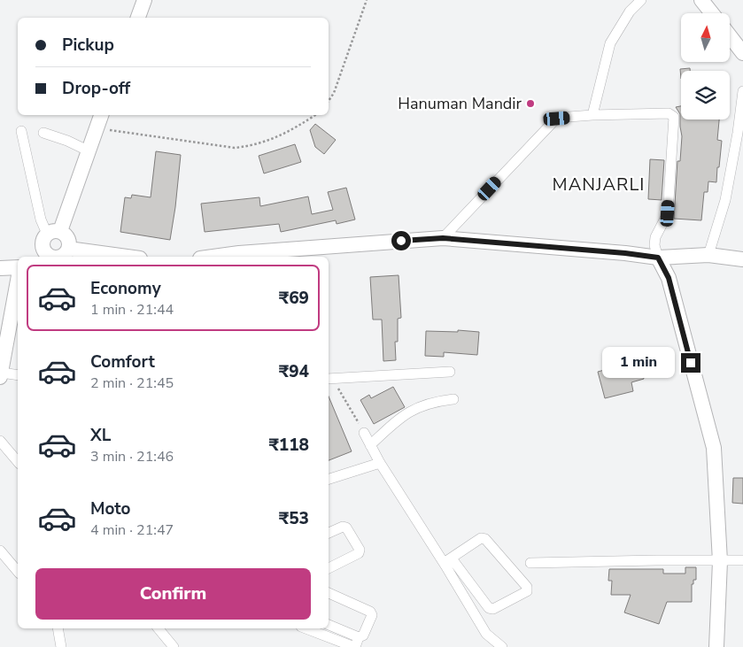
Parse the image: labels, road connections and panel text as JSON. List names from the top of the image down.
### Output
{
  "districts": ["MANJARLI"],
  "places": ["Hanuman Mandir"],
  "north": "top",
  "page": {
    "banner": ["Pickup", "Drop-off"],
    "list": [
      {
        "name": "Economy",
        "note": "1 min · 21:44",
        "value": "₹69"
      },
      {
        "name": "Comfort",
        "note": "2 min · 21:45",
        "value": "₹94"
      },
      {
        "name": "XL",
        "note": "3 min · 21:46",
        "value": "₹118"
      },
      {
        "name": "Moto",
        "note": "4 min · 21:47",
        "value": "₹53"
      }
    ],
    "bubble": "1 min",
    "buttons": "Confirm"
  }
}
